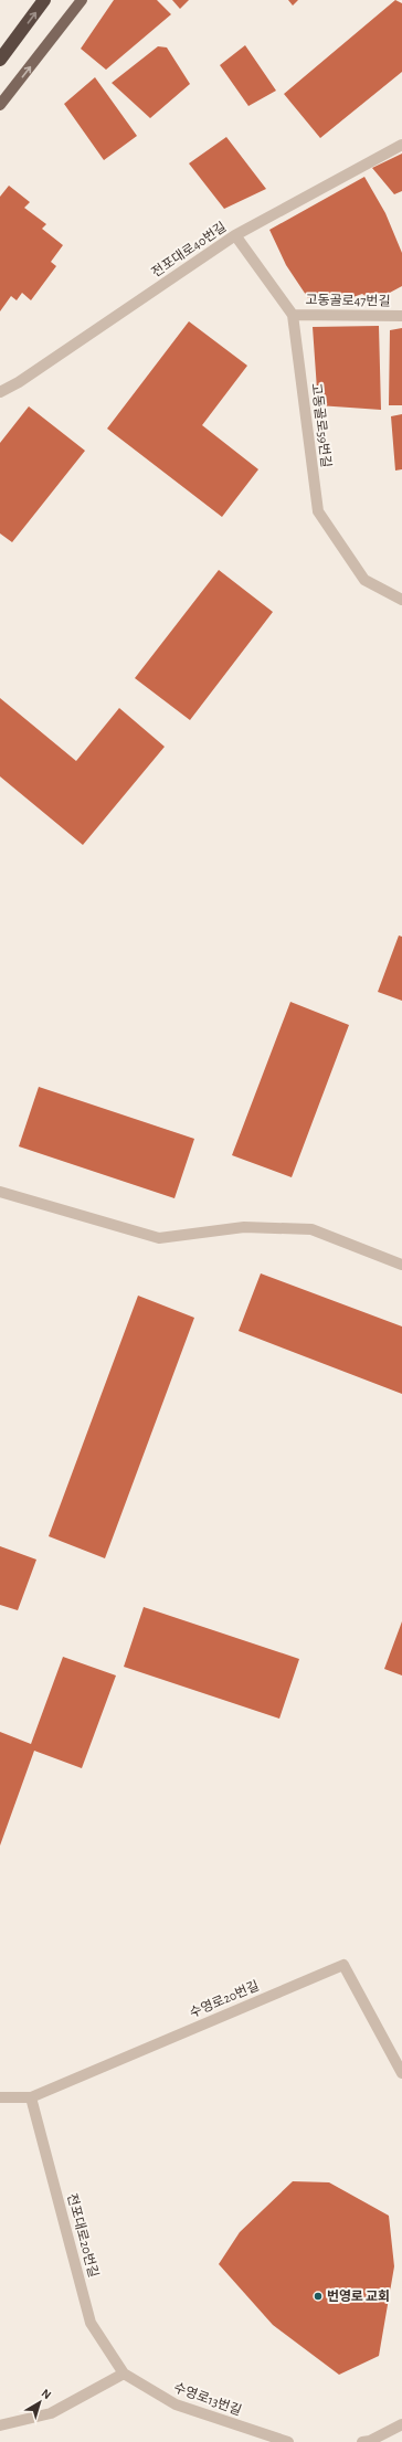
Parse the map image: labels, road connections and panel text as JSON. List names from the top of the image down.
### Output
{
  "streets": {
    "street": [
      "전포대로40번길",
      "고동골로47번길",
      "고동골로59번길",
      "수영로20번길",
      "전포대로20번길",
      "수영로13번길"
    ]
  },
  "crossings": [
    ["전포대로40번길", "고동골로59번길"],
    ["고동골로47번길", "고동골로59번길"],
    ["수영로20번길", "전포대로20번길"],
    ["전포대로20번길", "수영로13번길"]
  ],
  "places": ["번영로 교회"],
  "north": "top right"
}
